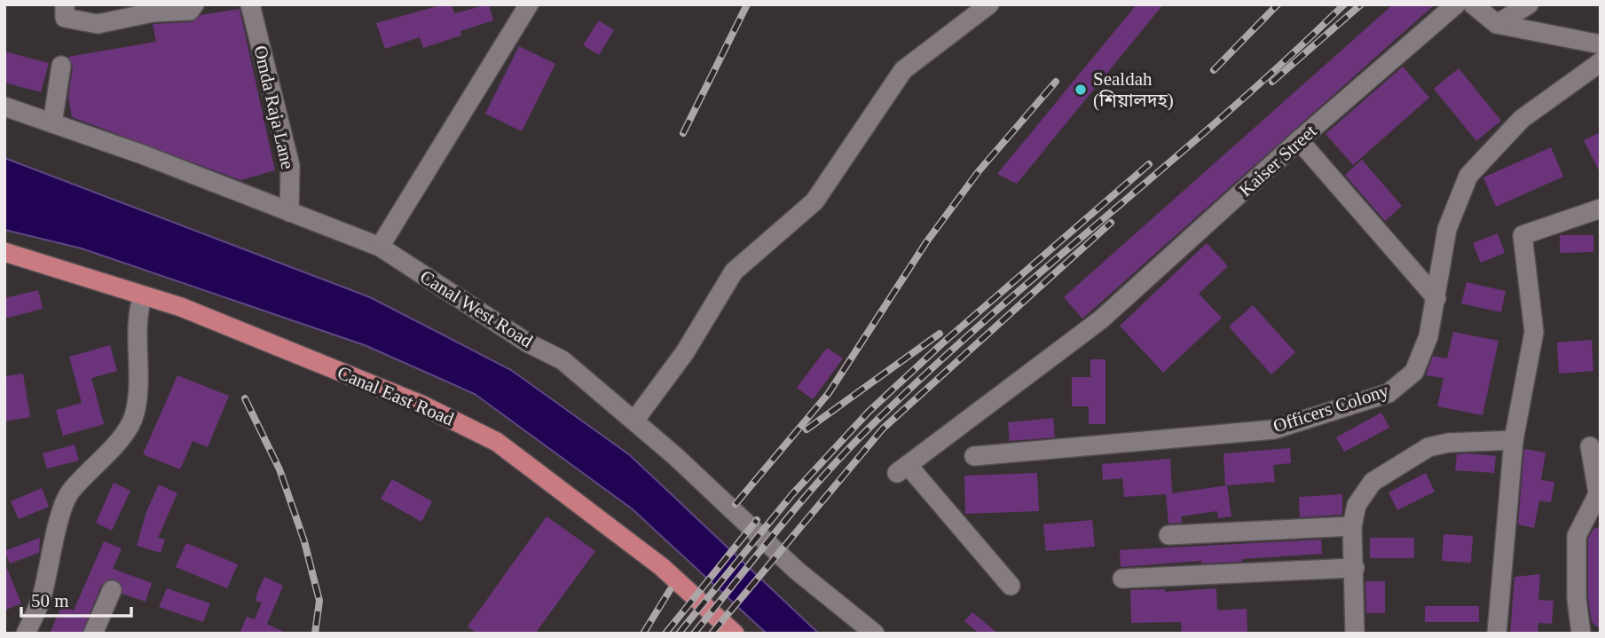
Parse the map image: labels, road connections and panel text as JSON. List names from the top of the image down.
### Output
{
  "streets": {
    "main road": ["Canal East Road"],
    "street": [
      "Omda Raja Lane",
      "Kaiser Street",
      "Canal West Road",
      "Officers Colony"
    ]
  },
  "crossings": [
    ["Omda Raja Lane", "Canal West Road"]
  ],
  "places": ["Sealdah (শিয়ালদহ)"],
  "scale_bar": "50 m"
}
